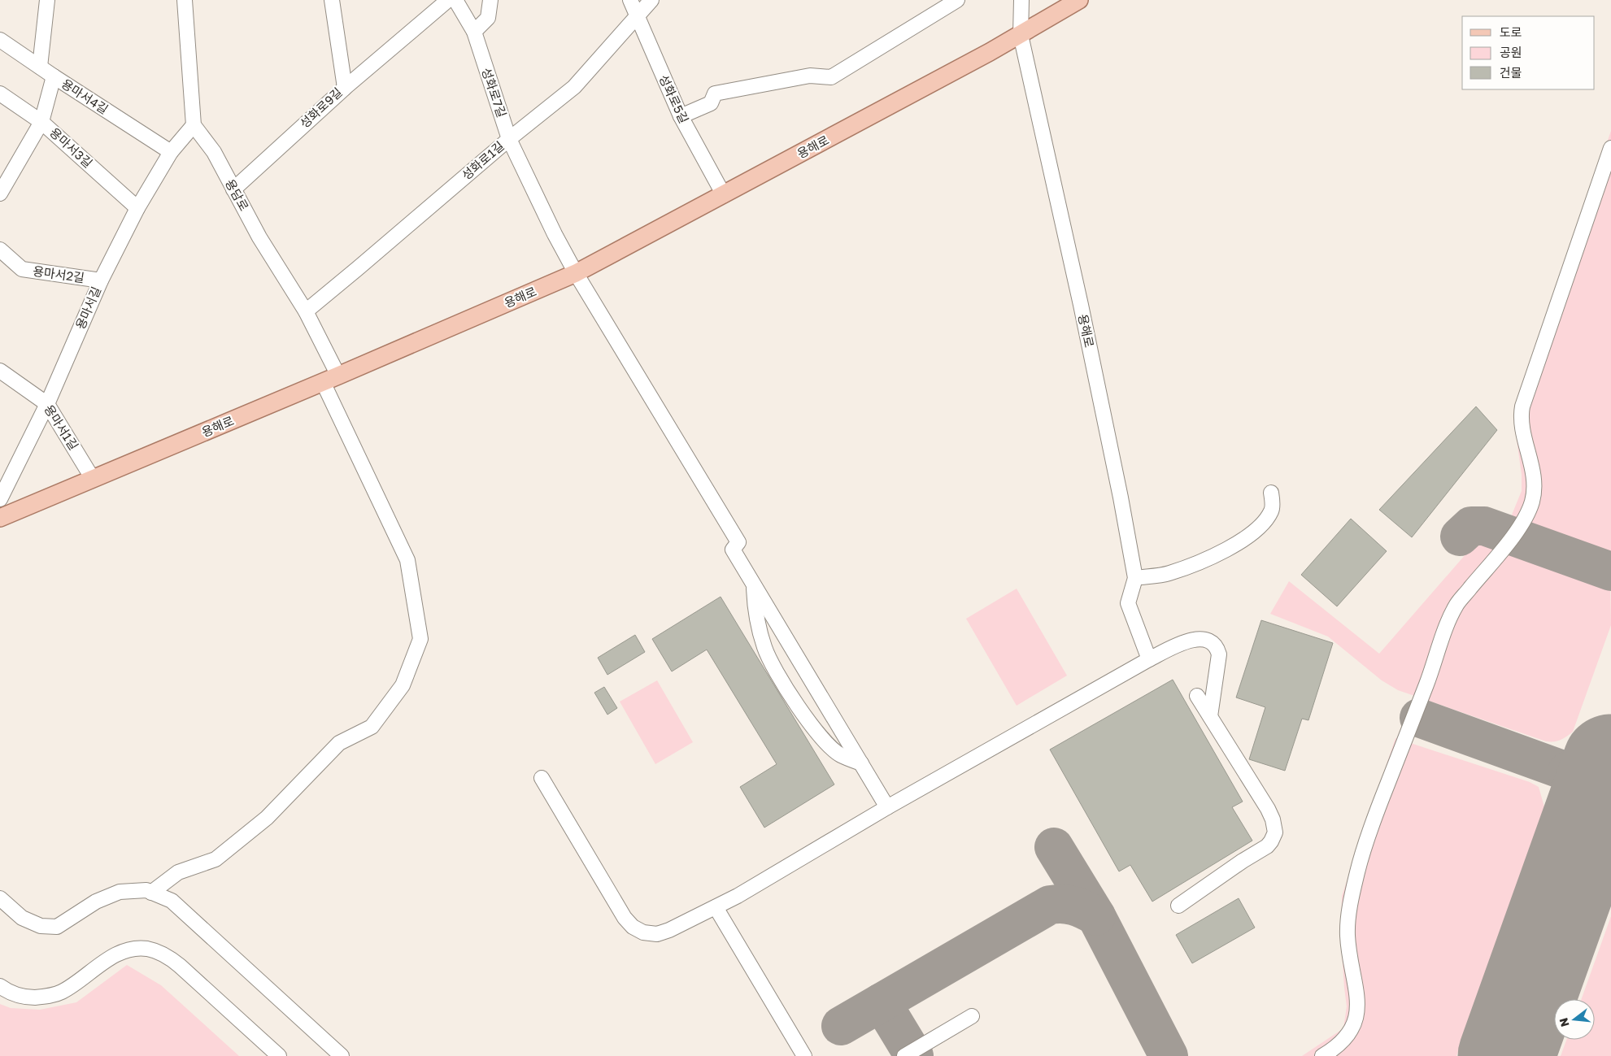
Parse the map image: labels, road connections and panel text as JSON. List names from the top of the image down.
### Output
{
  "streets": {
    "main road": ["용해로"],
    "street": [
      "성화로7길",
      "용마서4길",
      "성화로5길",
      "성화로9길",
      "용마서3길",
      "성화로1길",
      "용담로",
      "용마서2길",
      "용마서길",
      "용마서1길"
    ]
  },
  "crossings": [
    ["성화로7길", "용해로"],
    ["성화로7길", "성화로1길"],
    ["용마서4길", "용마서길"],
    ["성화로5길", "용해로"],
    ["성화로5길", "성화로1길"],
    ["성화로9길", "용담로"],
    ["용해로", "용담로"],
    ["용해로", "용마서1길"],
    ["용마서3길", "용마서길"],
    ["성화로1길", "용담로"],
    ["용담로", "용마서길"],
    ["용마서2길", "용마서길"],
    ["용마서길", "용마서1길"]
  ],
  "legend": ["도로", "공원", "건물"],
  "north": "left"
}
